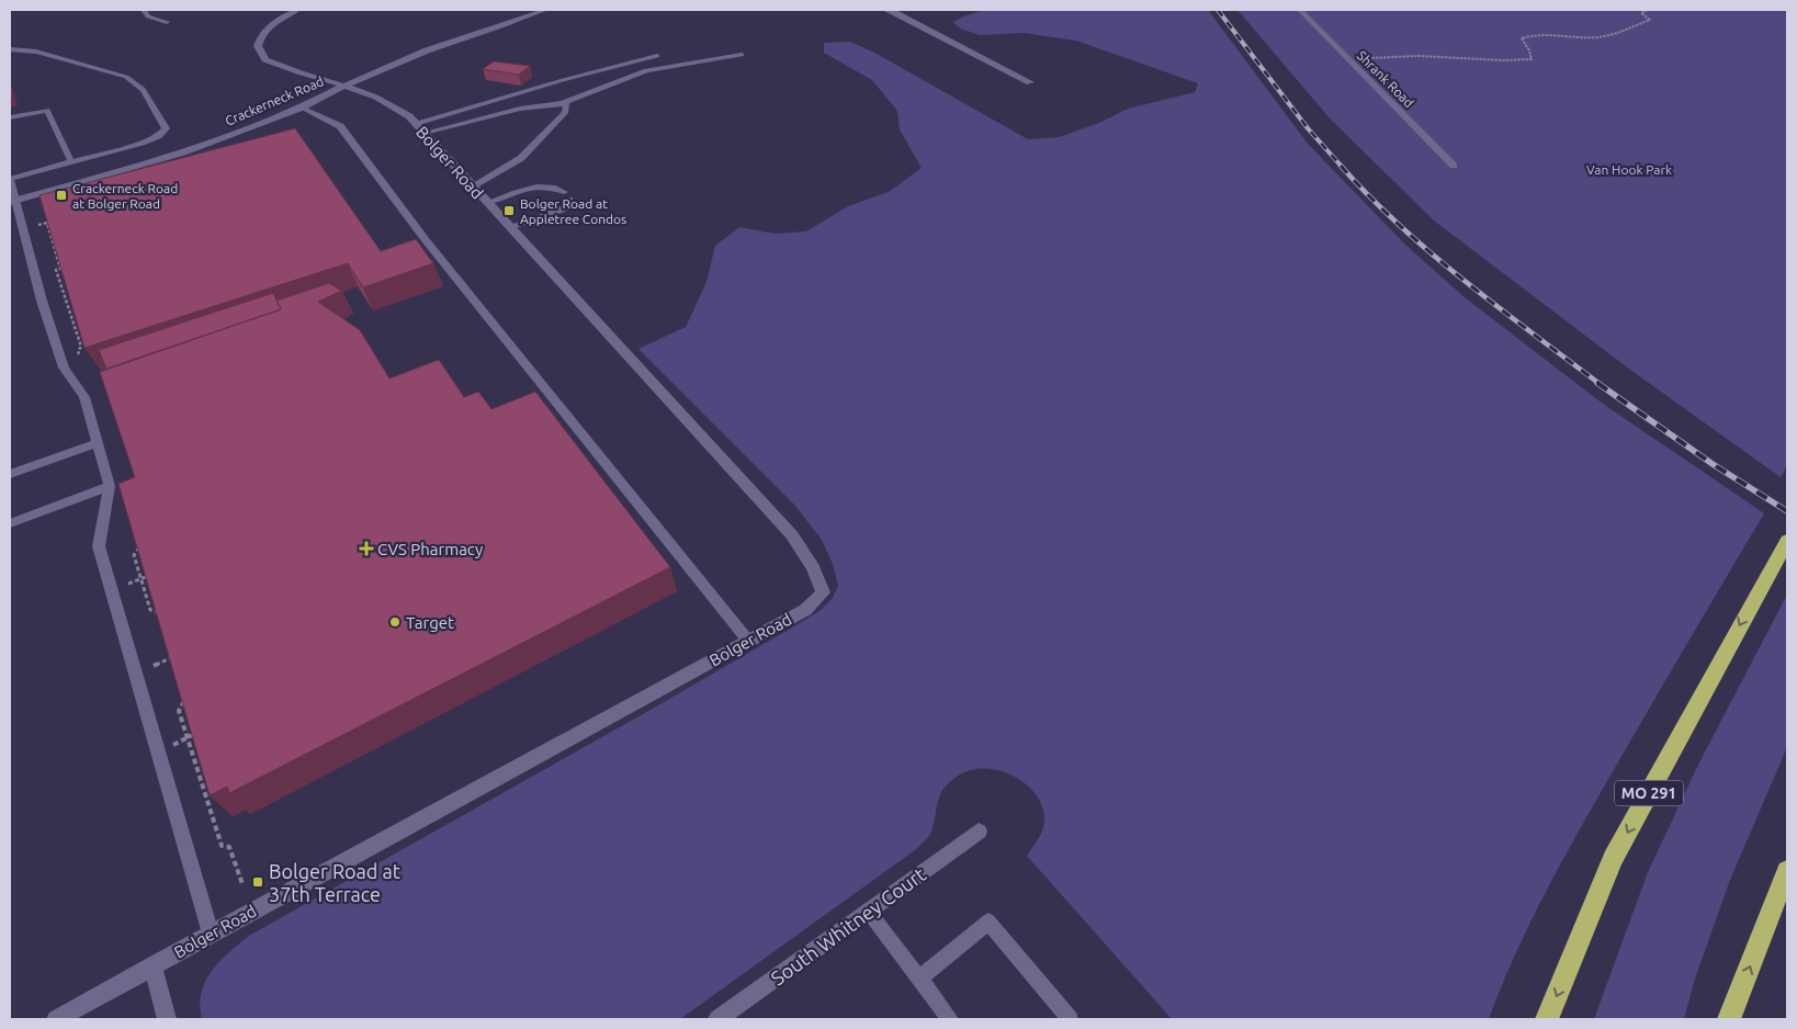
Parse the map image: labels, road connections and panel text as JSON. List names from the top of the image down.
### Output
{
  "streets": {
    "highway": ["MO 291"],
    "street": [
      "Shrank Road",
      "Crackerneck Road",
      "Bolger Road",
      "South Whitney Court"
    ]
  },
  "crossings": [
    ["Crackerneck Road", "Bolger Road"]
  ],
  "parks": ["Van Hook Park"],
  "places": {
    "transit": ["Crackerneck Road at Bolger Road", "Bolger Road at Appletree Condos", "Bolger Road at 37th Terrace"],
    "health": ["CVS Pharmacy"],
    "other": ["Target"]
  }
}
